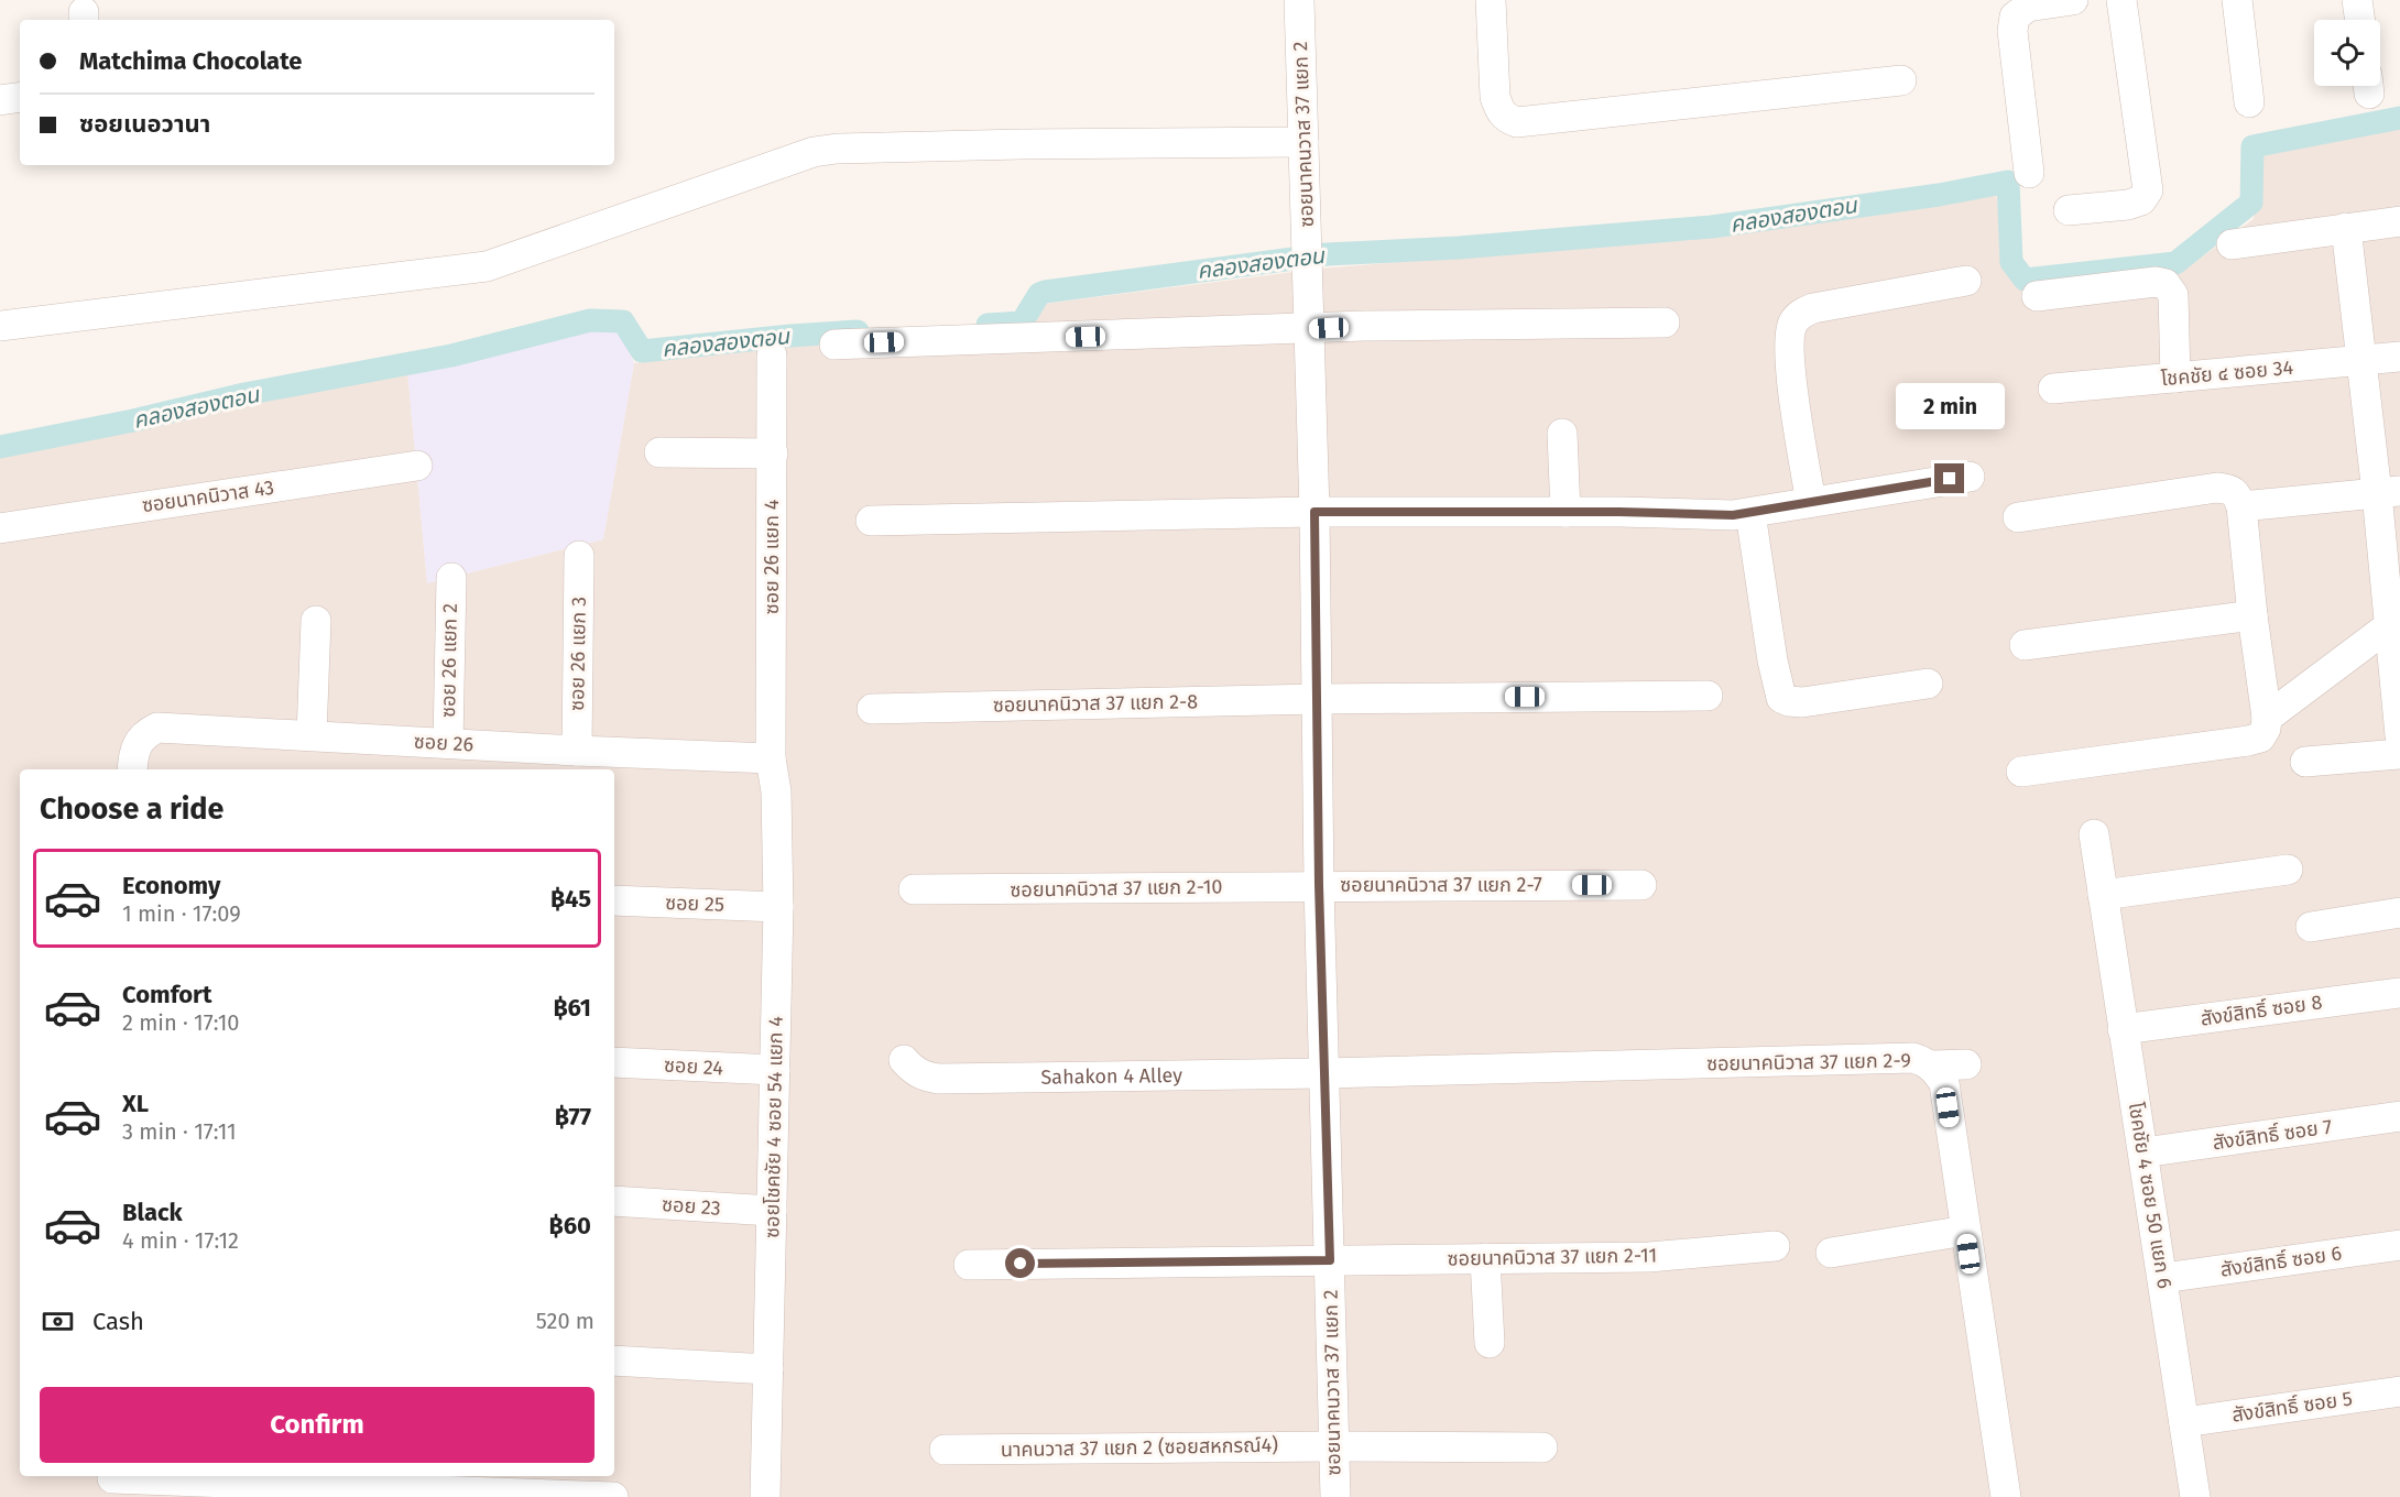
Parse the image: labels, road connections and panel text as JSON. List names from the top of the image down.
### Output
{
  "streets": {
    "street": [
      "ซอยนาคนวาส 37 แยก 2",
      "โชคชัย ๔ ซอย 34",
      "ซอยนาคนิวาส 43",
      "ซอย 26 แยก 4",
      "ซอย 26 แยก 3",
      "ซอย 26 แยก 2",
      "ซอยนาคนิวาส 37 แยก 2-8",
      "ซอย 26",
      "ซอยนาคนิวาส 37 แยก 2-7",
      "ซอยนาคนิวาส 37 แยก 2-10",
      "ซอย 25",
      "สังข์สิทธิ์ ซอย 8",
      "ซอยนาคนิวาส 37 แยก 2-9",
      "ซอย 24",
      "Sahakon 4 Alley",
      "ซอยโชคชัย 4 ซอย 54 แยก 4",
      "สังข์สิทธิ์ ซอย 7",
      "โชคชัย 4 ซอย 50 แยก 6",
      "ซอย 23",
      "ซอยนาคนิวาส 37 แยก 2-11",
      "สังข์สิทธิ์ ซอย 6",
      "สังข์สิทธิ์ ซอย 5",
      "นาคนวาส 37 แยก 2 (ซอยสหกรณ์4)"
    ]
  },
  "crossings": [
    ["ซอยนาคนวาส 37 แยก 2", "ซอยนาคนิวาส 37 แยก 2-8"],
    ["ซอยนาคนวาส 37 แยก 2", "ซอยนาคนิวาส 37 แยก 2-7"],
    ["ซอยนาคนวาส 37 แยก 2", "ซอยนาคนิวาส 37 แยก 2-10"],
    ["ซอยนาคนวาส 37 แยก 2", "ซอยนาคนิวาส 37 แยก 2-9"],
    ["ซอยนาคนวาส 37 แยก 2", "Sahakon 4 Alley"],
    ["ซอยนาคนวาส 37 แยก 2", "ซอยนาคนิวาส 37 แยก 2-11"],
    ["ซอยนาคนวาส 37 แยก 2", "นาคนวาส 37 แยก 2 (ซอยสหกรณ์4)"],
    ["ซอย 26 แยก 4", "ซอย 26"],
    ["ซอย 26 แยก 4", "ซอยโชคชัย 4 ซอย 54 แยก 4"],
    ["ซอย 26 แยก 3", "ซอย 26"],
    ["ซอย 26 แยก 2", "ซอย 26"],
    ["ซอย 26", "ซอยโชคชัย 4 ซอย 54 แยก 4"],
    ["ซอยนาคนิวาส 37 แยก 2-7", "ซอยนาคนิวาส 37 แยก 2-10"],
    ["ซอย 25", "ซอยโชคชัย 4 ซอย 54 แยก 4"],
    ["สังข์สิทธิ์ ซอย 8", "โชคชัย 4 ซอย 50 แยก 6"],
    ["ซอยนาคนิวาส 37 แยก 2-9", "Sahakon 4 Alley"],
    ["ซอย 24", "ซอยโชคชัย 4 ซอย 54 แยก 4"],
    ["ซอยโชคชัย 4 ซอย 54 แยก 4", "ซอย 23"],
    ["สังข์สิทธิ์ ซอย 7", "โชคชัย 4 ซอย 50 แยก 6"],
    ["โชคชัย 4 ซอย 50 แยก 6", "สังข์สิทธิ์ ซอย 6"],
    ["โชคชัย 4 ซอย 50 แยก 6", "สังข์สิทธิ์ ซอย 5"]
  ],
  "water": ["คลองสองตอน"],
  "page": {
    "banner": ["Matchima Chocolate", "ซอยเนอวานา"],
    "bubble": "2 min",
    "heading": "Choose a ride",
    "list": [
      {
        "name": "Economy",
        "note": "1 min · 17:09",
        "value": "฿45"
      },
      {
        "name": "Comfort",
        "note": "2 min · 17:10",
        "value": "฿61"
      },
      {
        "name": "XL",
        "note": "3 min · 17:11",
        "value": "฿77"
      },
      {
        "name": "Black",
        "note": "4 min · 17:12",
        "value": "฿60"
      }
    ],
    "pay": ["Cash", "520 m"],
    "buttons": "Confirm"
  }
}
